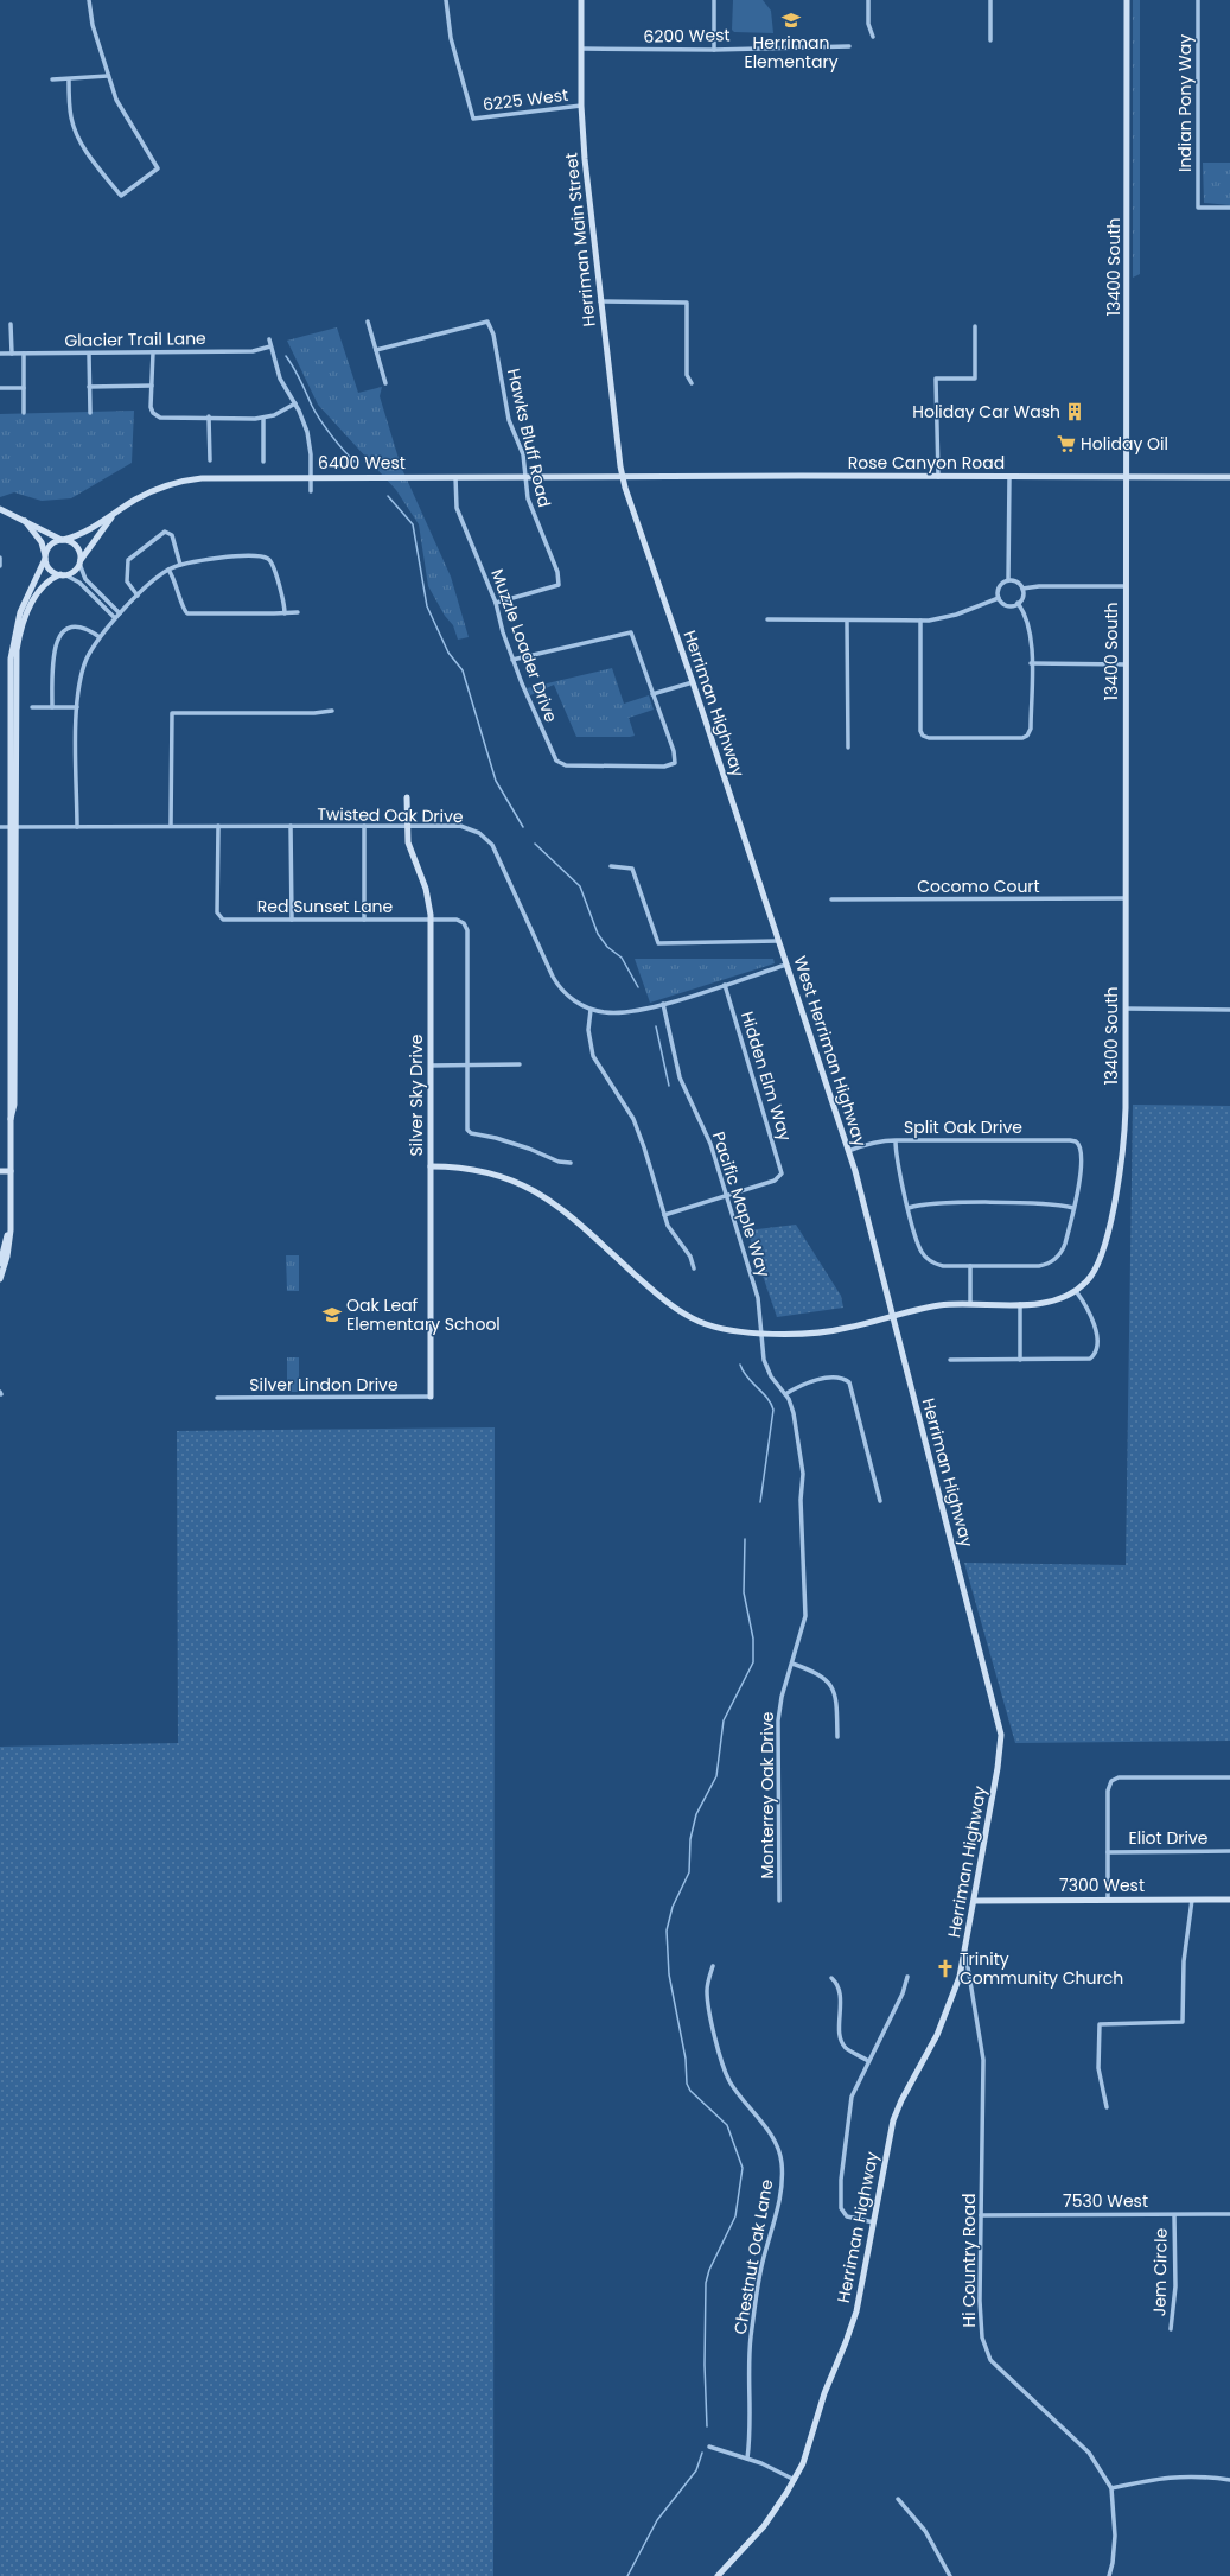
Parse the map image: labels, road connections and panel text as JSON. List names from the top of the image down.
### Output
{
  "streets": {
    "street": [
      "6200 West",
      "6225 West",
      "Indian Pony Way",
      "Herriman Main Street",
      "13400 South",
      "Glacier Trail Lane",
      "Hawks Bluff Road",
      "6400 West",
      "Rose Canyon Road",
      "Muzzle Loader Drive",
      "Herriman Highway",
      "Twisted Oak Drive",
      "Cocomo Court",
      "Red Sunset Lane",
      "West Herriman Highway",
      "Hidden Elm Way",
      "Silver Sky Drive",
      "Split Oak Drive",
      "Pacific Maple Way",
      "Silver Lindon Drive",
      "Monterrey Oak Drive",
      "Eliot Drive",
      "7300 West",
      "7530 West",
      "Chestnut Oak Lane",
      "Hi Country Road",
      "Jem Circle"
    ]
  },
  "crossings": [
    ["6200 West", "Herriman Main Street"],
    ["6225 West", "Herriman Main Street"],
    ["Herriman Main Street", "6400 West"],
    ["Herriman Main Street", "Rose Canyon Road"],
    ["Herriman Main Street", "Herriman Highway"],
    ["13400 South", "Rose Canyon Road"],
    ["13400 South", "Cocomo Court"],
    ["Hawks Bluff Road", "6400 West"],
    ["Hawks Bluff Road", "Muzzle Loader Drive"],
    ["6400 West", "Rose Canyon Road"],
    ["6400 West", "Muzzle Loader Drive"],
    ["6400 West", "Herriman Highway"],
    ["Rose Canyon Road", "Herriman Highway"],
    ["Herriman Highway", "West Herriman Highway"],
    ["Herriman Highway", "7300 West"],
    ["Herriman Highway", "Hi Country Road"],
    ["Twisted Oak Drive", "Red Sunset Lane"],
    ["Twisted Oak Drive", "West Herriman Highway"],
    ["Twisted Oak Drive", "Hidden Elm Way"],
    ["Twisted Oak Drive", "Silver Sky Drive"],
    ["Twisted Oak Drive", "Pacific Maple Way"],
    ["Red Sunset Lane", "Silver Sky Drive"],
    ["West Herriman Highway", "Split Oak Drive"],
    ["Hidden Elm Way", "Pacific Maple Way"],
    ["Silver Sky Drive", "Silver Lindon Drive"],
    ["Pacific Maple Way", "Monterrey Oak Drive"],
    ["7530 West", "Hi Country Road"],
    ["7530 West", "Jem Circle"]
  ],
  "places": {
    "school or university": ["Herriman Elementary", "Oak Leaf Elementary School"],
    "building": ["Holiday Car Wash"],
    "supermarket": ["Holiday Oil"],
    "church": ["Trinity Community Church"]
  }
}
